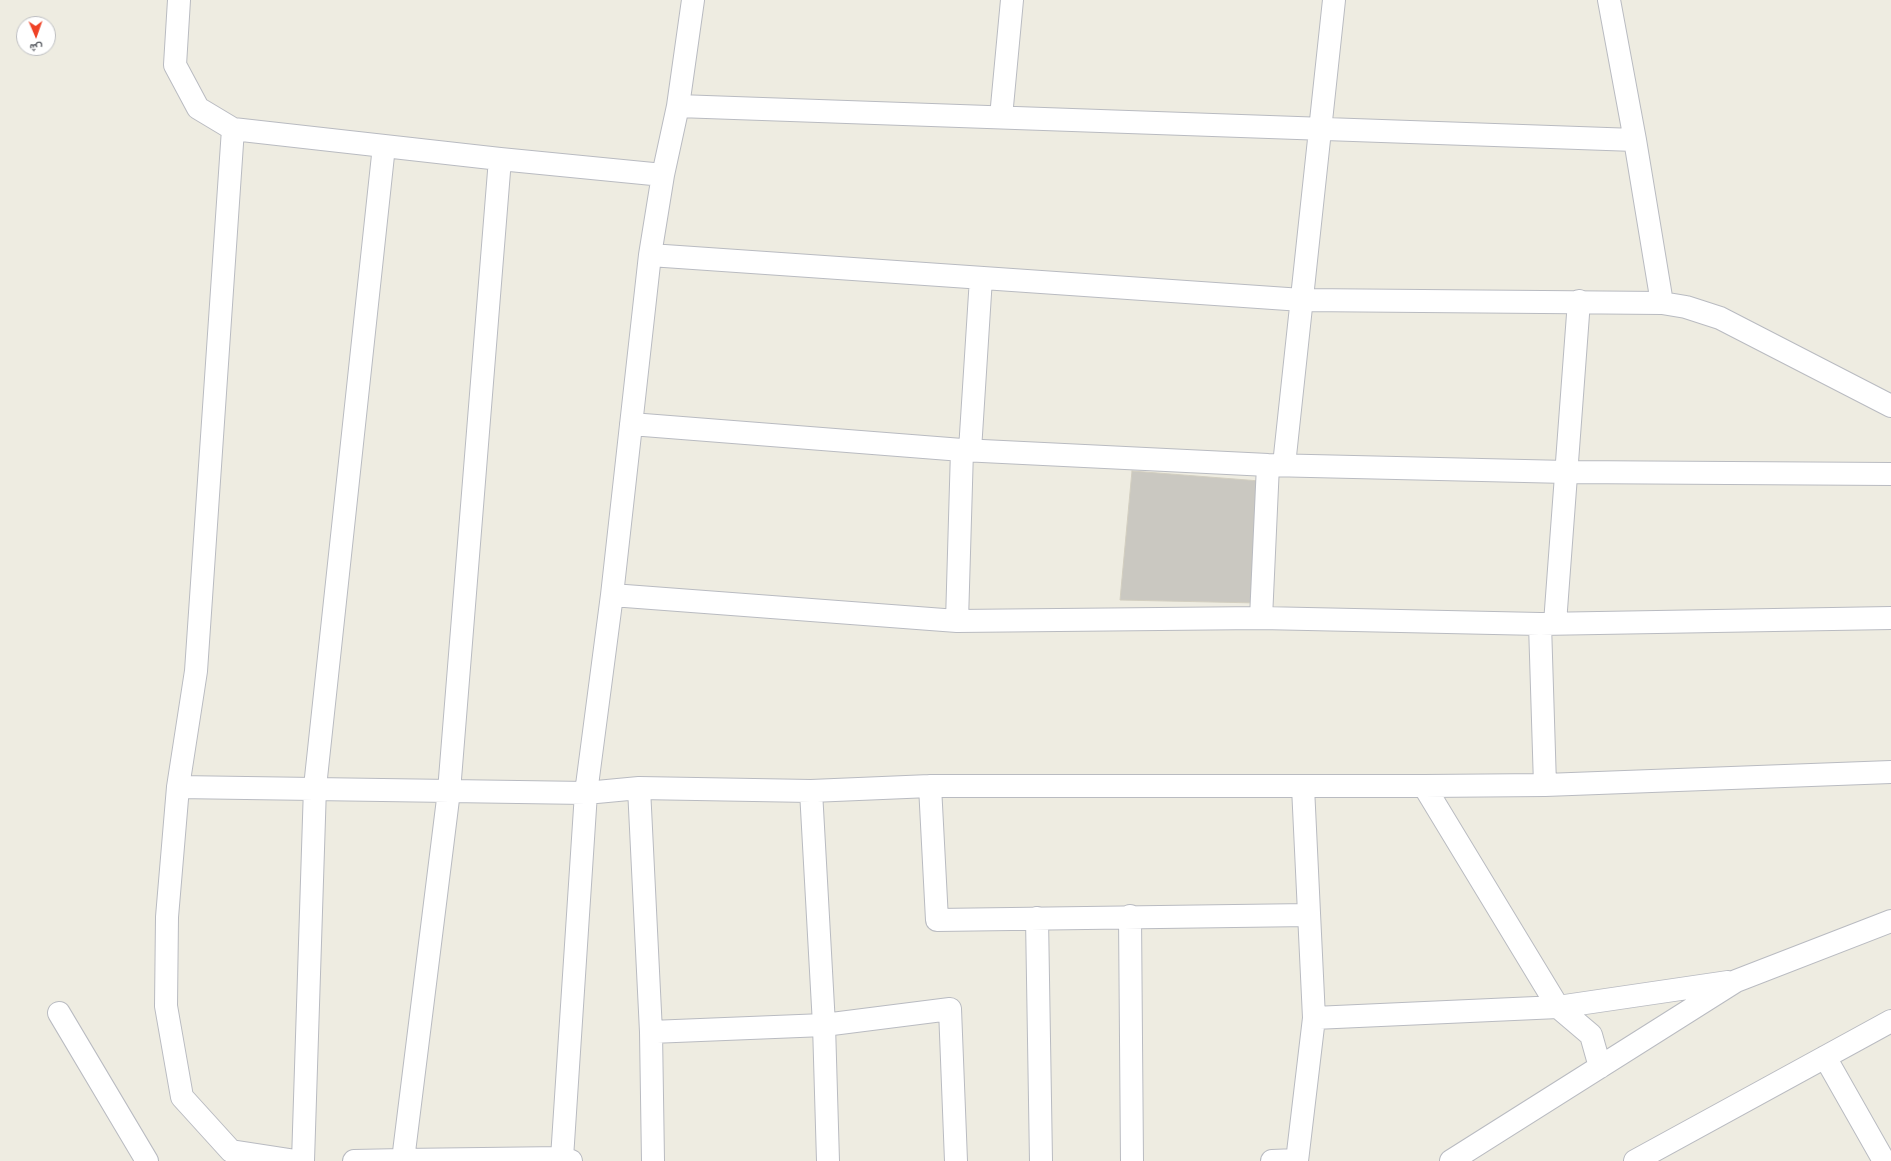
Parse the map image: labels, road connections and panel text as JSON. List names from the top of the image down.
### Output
{
  "north": "bottom"
}
